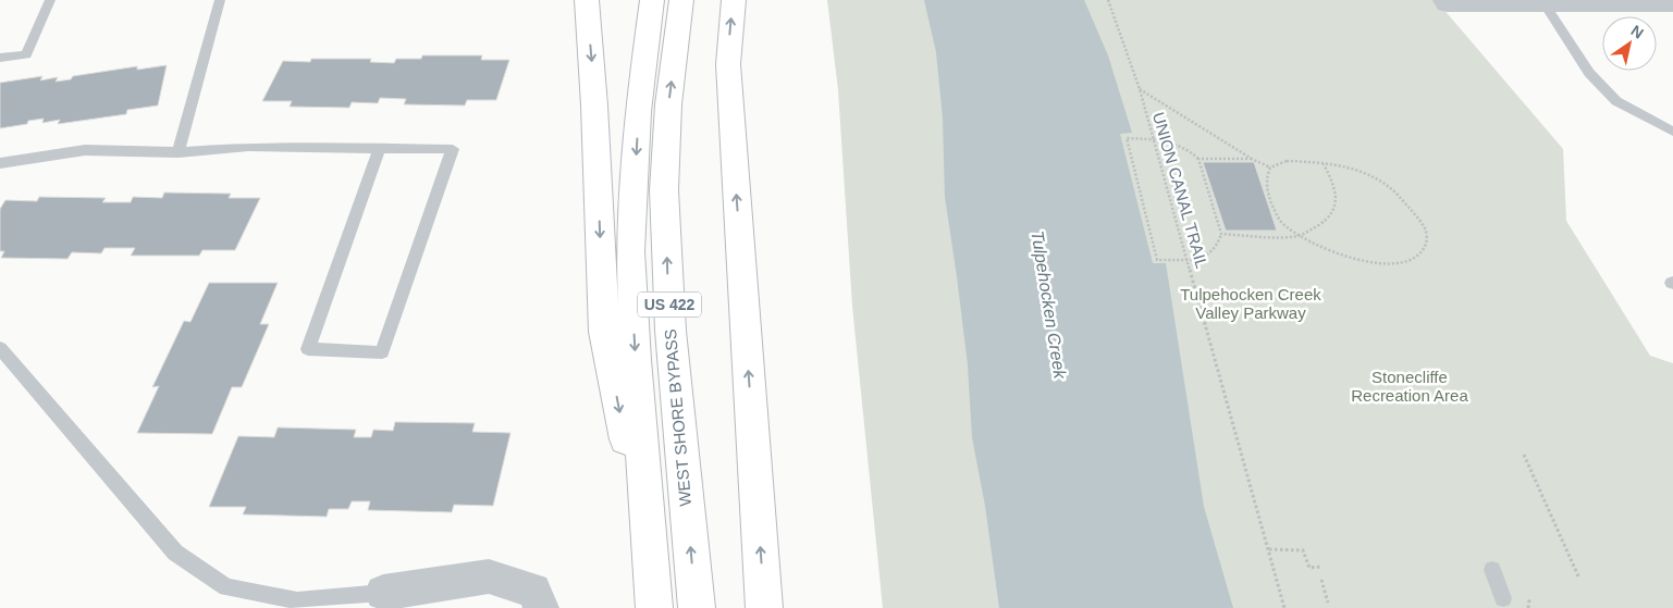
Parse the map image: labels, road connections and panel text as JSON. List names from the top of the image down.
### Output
{
  "streets": {
    "highway": ["US 422", "WEST SHORE BYPASS"],
    "path": ["UNION CANAL TRAIL"]
  },
  "water": ["Tulpehocken Creek"],
  "parks": ["Tulpehocken Creek Valley Parkway", "Stonecliffe Recreation Area"],
  "north": "top right"
}
